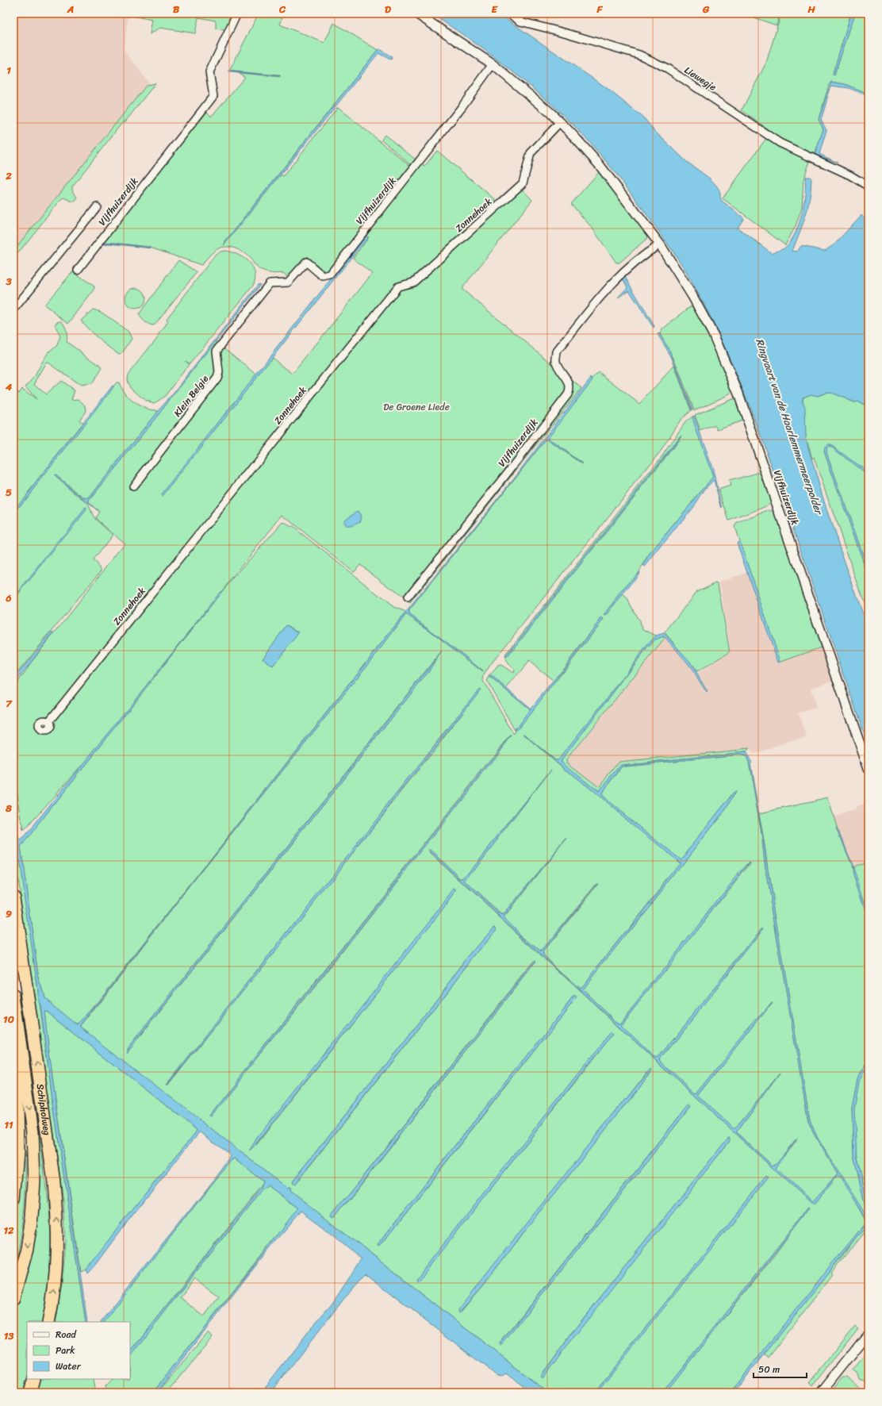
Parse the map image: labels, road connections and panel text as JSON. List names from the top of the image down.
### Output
{
  "streets": {
    "highway": ["Schipholweg"],
    "street": [
      "Liewegje",
      "Vijfhuizerdijk",
      "Zonnehoek",
      "Klein Belgie"
    ]
  },
  "crossings": [
    ["Vijfhuizerdijk", "Zonnehoek"],
    ["Vijfhuizerdijk", "Klein Belgie"]
  ],
  "water": ["Ringvaart van de Haarlemmermeerpolder"],
  "parks": ["De Groene Liede"],
  "legend": ["Road", "Park", "Water"],
  "scale_bar": "50 m",
  "grid": {
    "columns": [
      "A",
      "B",
      "C",
      "D",
      "E",
      "F",
      "G",
      "H"
    ],
    "rows": [
      "1",
      "2",
      "3",
      "4",
      "5",
      "6",
      "7",
      "8",
      "9",
      "10",
      "11",
      "12",
      "13"
    ]
  }
}
